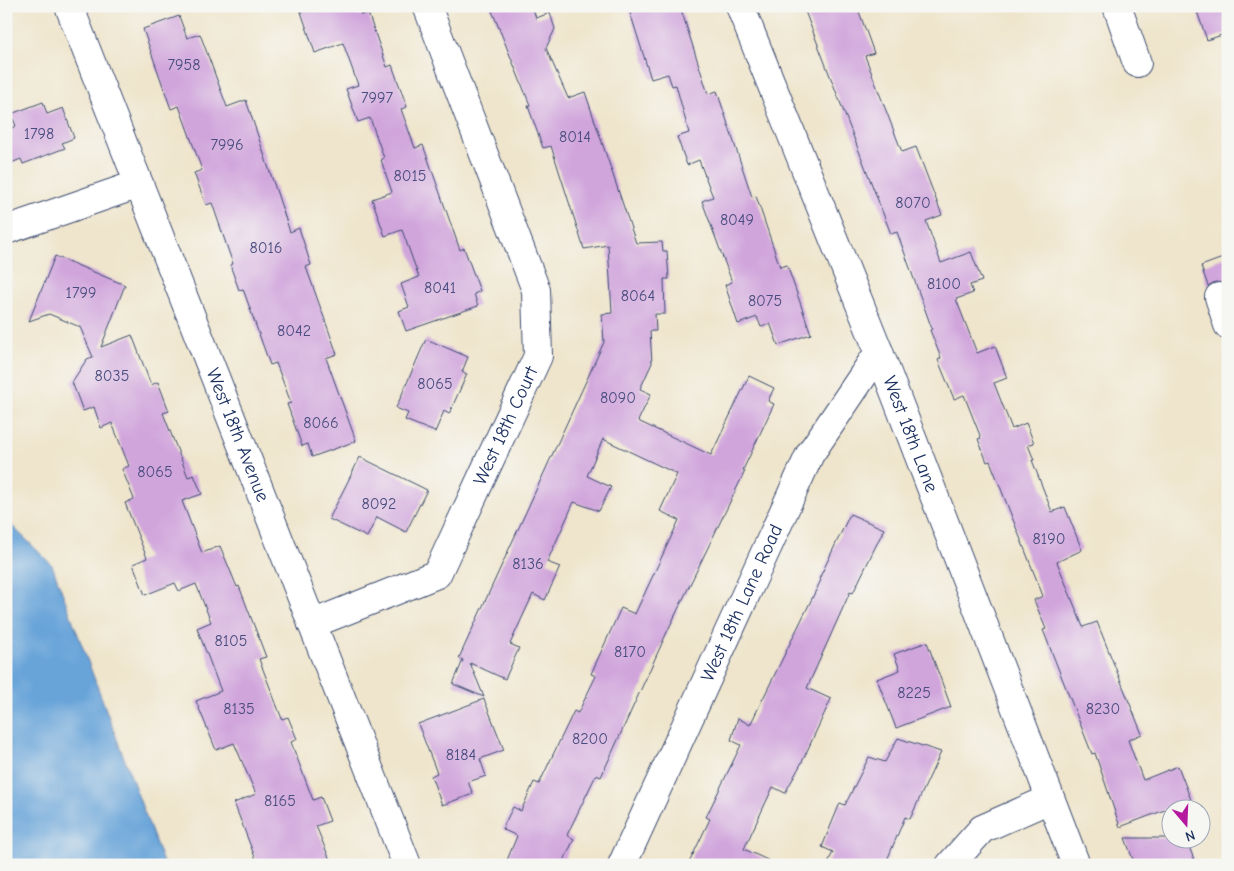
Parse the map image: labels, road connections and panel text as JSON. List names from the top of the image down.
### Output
{
  "streets": {
    "street": [
      "West 18th Court",
      "West 18th Lane",
      "West 18th Avenue",
      "West 18th Lane Road"
    ]
  },
  "crossings": [
    ["West 18th Court", "West 18th Avenue"],
    ["West 18th Lane", "West 18th Lane Road"]
  ],
  "house_numbers": [
    "7958",
    "7997",
    "1798",
    "8014",
    "7996",
    "8015",
    "8070",
    "8049",
    "8016",
    "8100",
    "8041",
    "1799",
    "8064",
    "8075",
    "8042",
    "8035",
    "8065",
    "8090",
    "8066",
    "8065",
    "8092",
    "8190",
    "8136",
    "8105",
    "8170",
    "8225",
    "8135",
    "8230",
    "8200",
    "8184",
    "8165"
  ],
  "north": "bottom"
}
